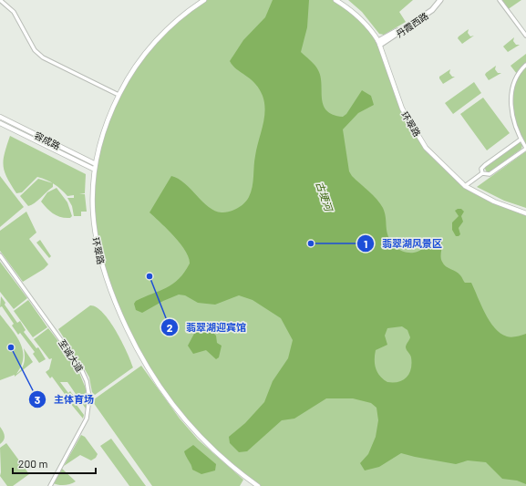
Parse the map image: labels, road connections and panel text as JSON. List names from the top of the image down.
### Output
{
  "streets": {
    "main road": ["丹霞西路"],
    "street": ["环翠路", "容成路", "至诚大道"]
  },
  "crossings": [
    ["丹霞西路", "环翠路"],
    ["环翠路", "容成路"]
  ],
  "water": ["古埂河"],
  "places": ["翡翠湖风景区", "翡翠湖迎宾馆", "主体育场"],
  "scale_bar": "200 m"
}
